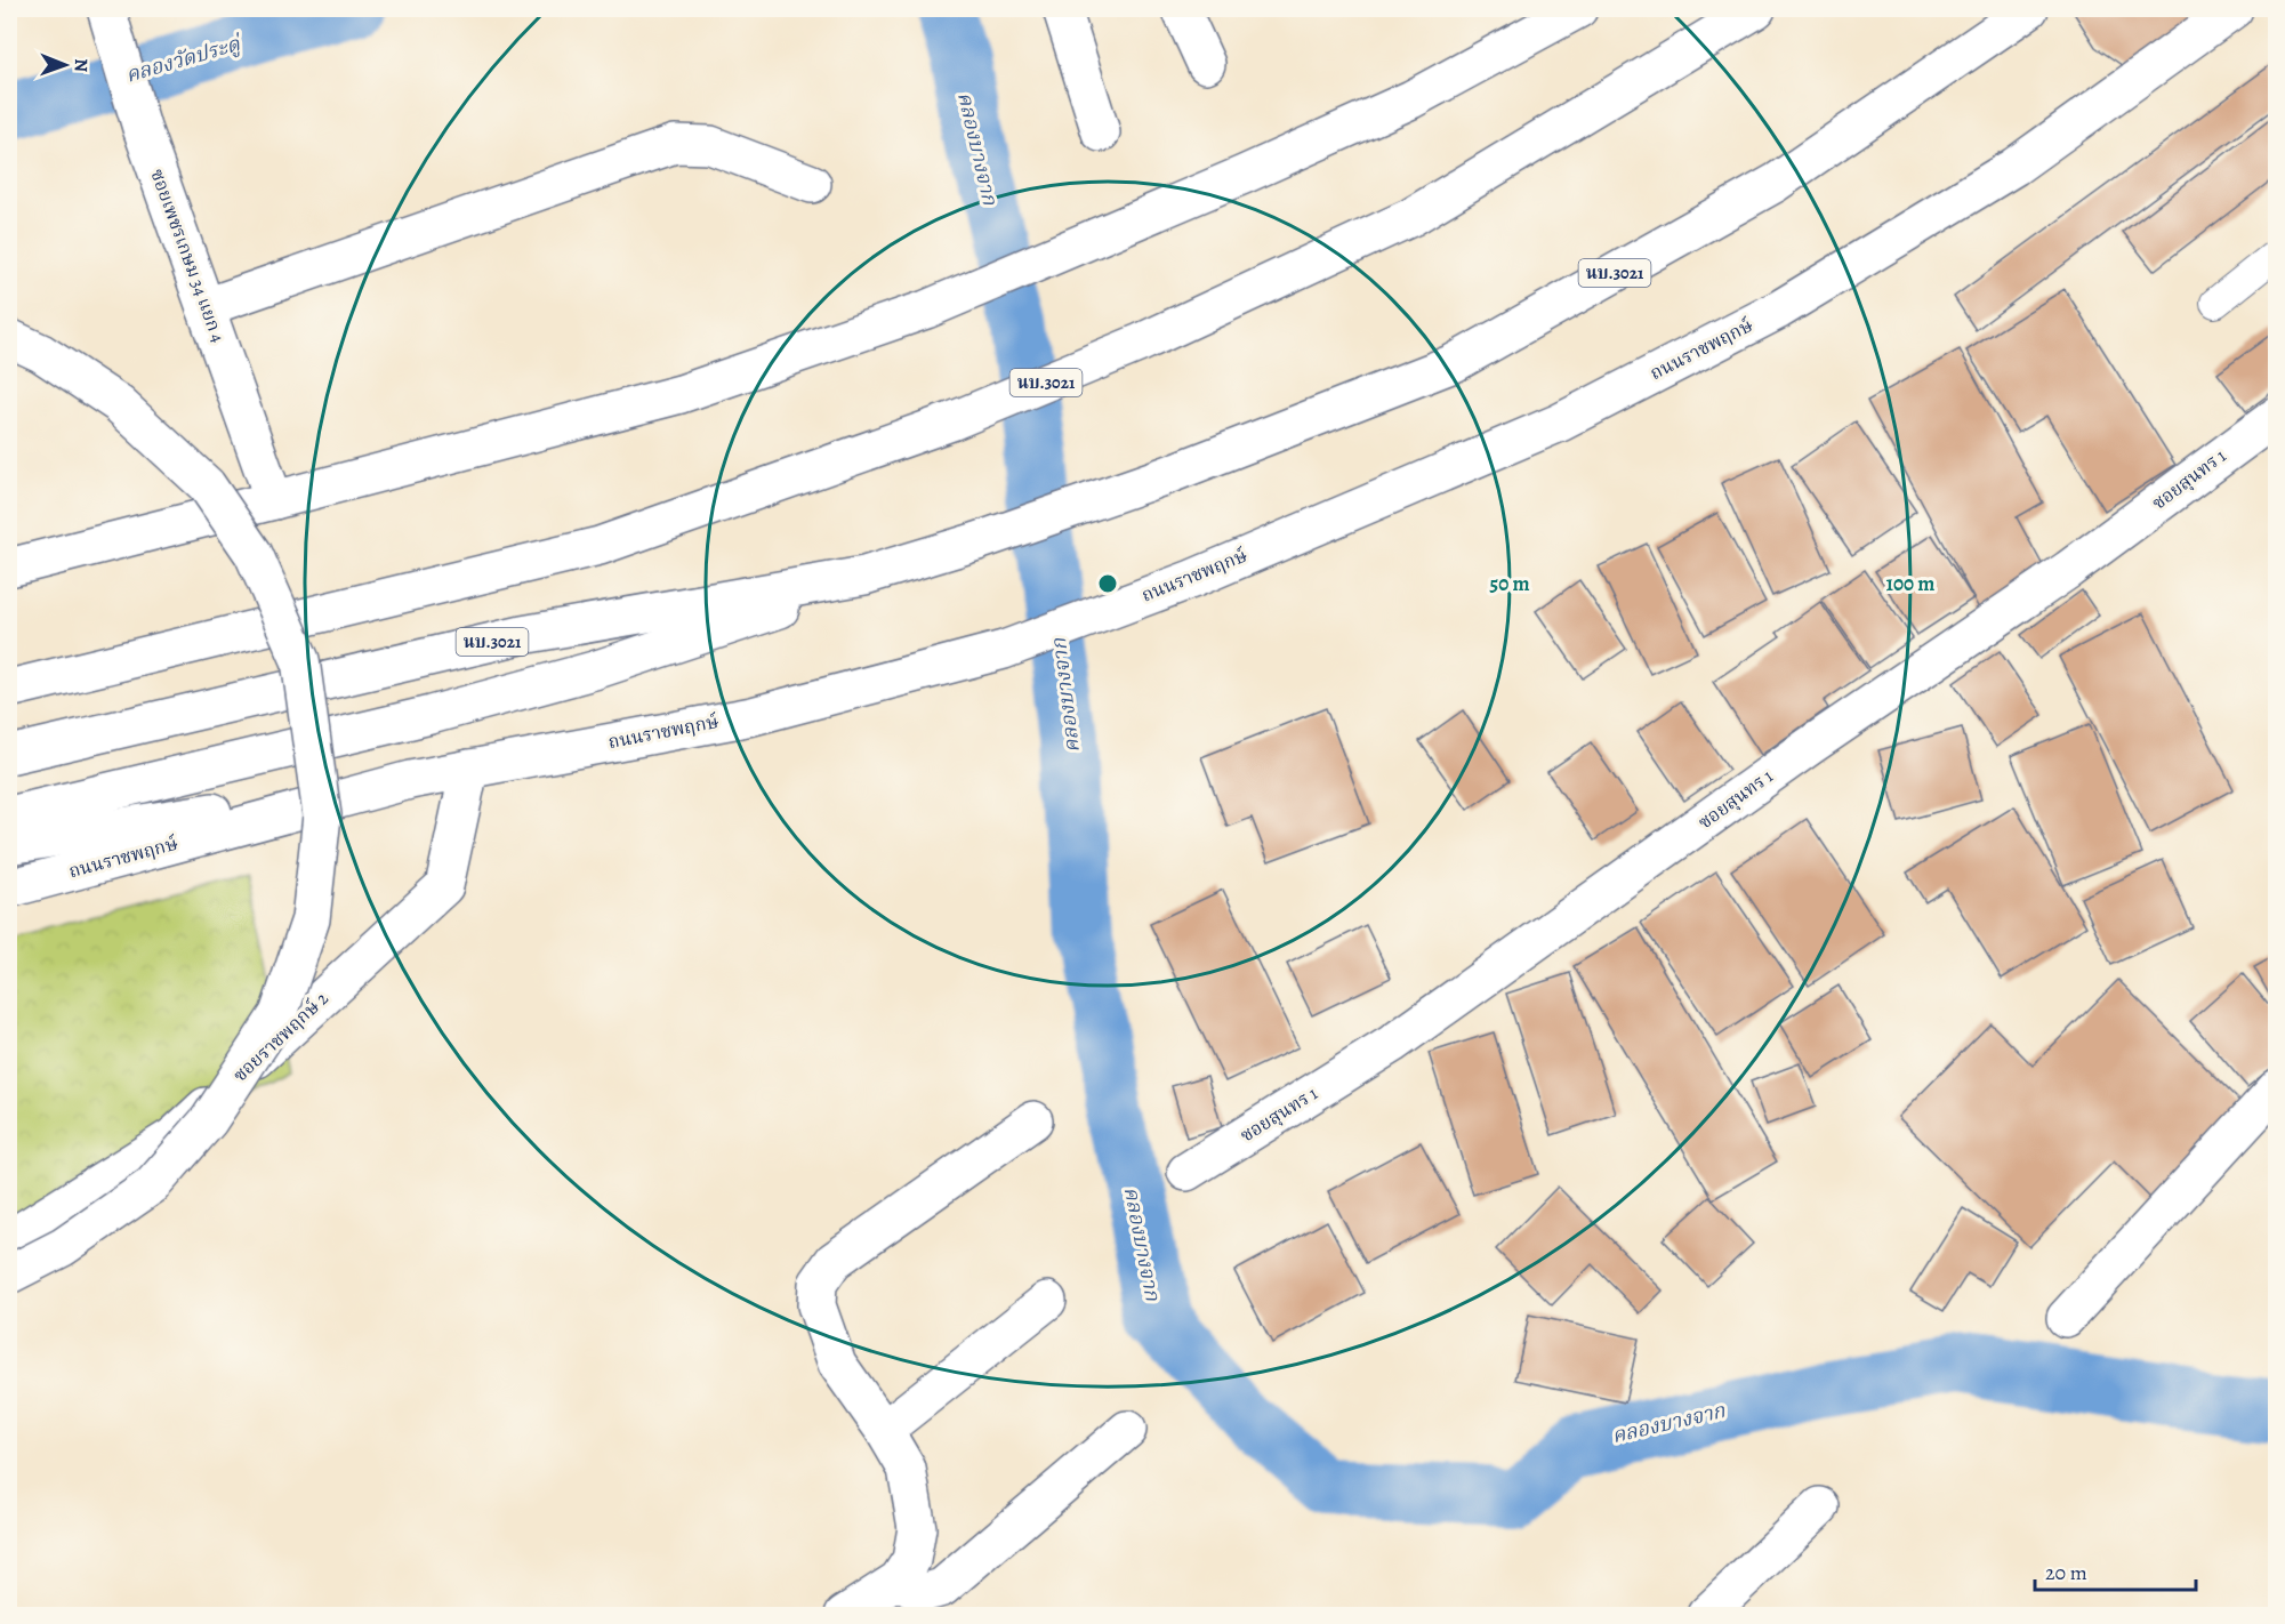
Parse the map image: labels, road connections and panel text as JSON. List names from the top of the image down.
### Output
{
  "streets": {
    "main road": [
      "ซอยเพชรเกษม 34 แยก 4",
      "นบ.3021",
      "ถนนราชพฤกษ์",
      "ซอยสุนทร 1",
      "ซอยราชพฤกษ์ 2"
    ]
  },
  "crossings": [
    ["ถนนราชพฤกษ์", "ซอยราชพฤกษ์ 2"]
  ],
  "water": ["คลองวัดประดู่", "คลองบางจาก"],
  "scale_bar": "20 m",
  "north": "right",
  "rings": ["50 m", "100 m"]
}
